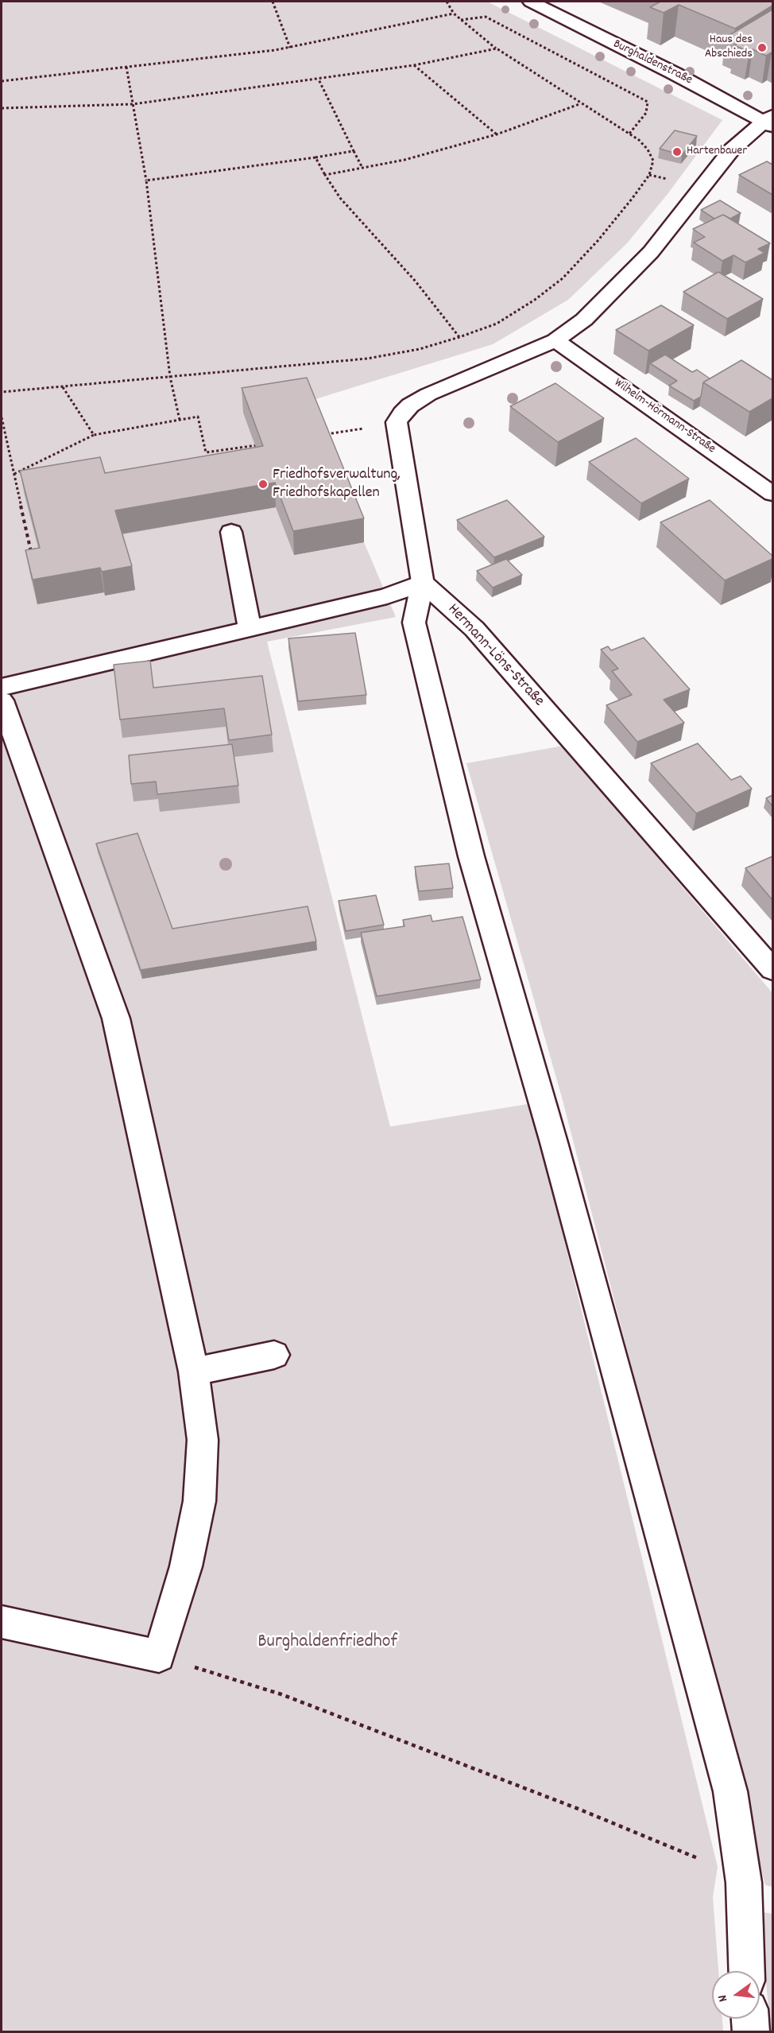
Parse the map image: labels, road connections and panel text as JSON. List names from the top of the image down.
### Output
{
  "streets": {
    "street": ["Burghaldenstraße", "Wilhelm-Hörmann-Straße", "Hermann-Löns-Straße"]
  },
  "parks": ["Burghaldenfriedhof"],
  "places": ["Haus des Abschieds", "Hartenbauer", "Friedhofsverwaltung, Friedhofskapellen"],
  "north": "left"
}
